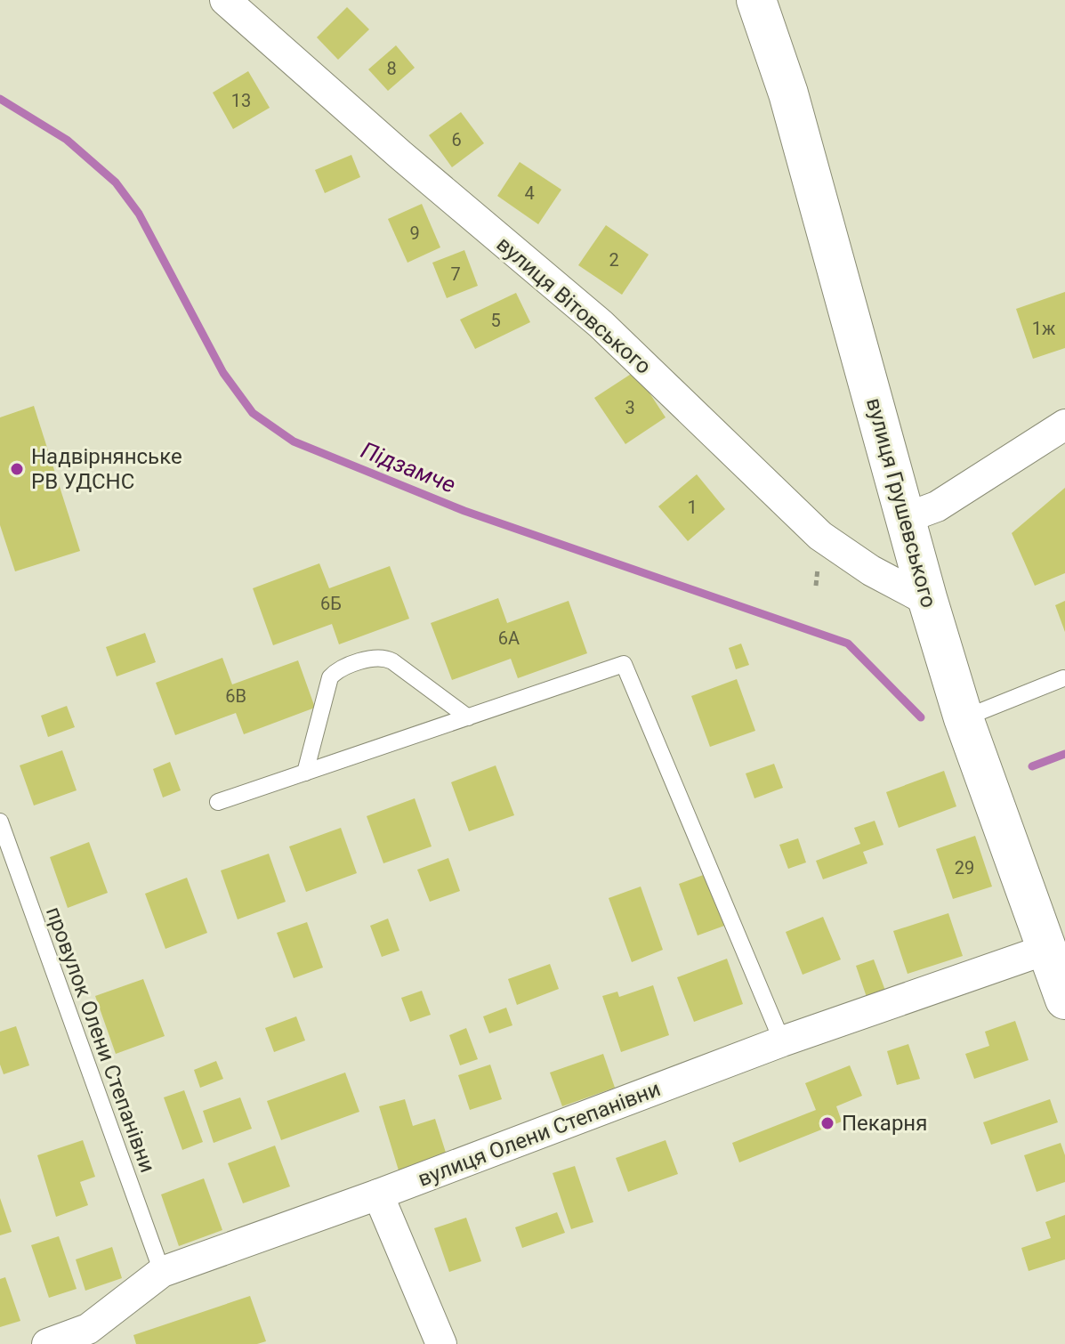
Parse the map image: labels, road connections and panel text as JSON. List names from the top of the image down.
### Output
{
  "streets": {
    "street": ["вулиця Вітовського", "вулиця Грушевського", "вулиця Олени Степанівни"],
    "lane": ["провулок Олени Степанівни"]
  },
  "crossings": [
    ["вулиця Вітовського", "вулиця Грушевського"],
    ["вулиця Грушевського", "вулиця Олени Степанівни"],
    ["провулок Олени Степанівни", "вулиця Олени Степанівни"]
  ],
  "water": ["Підзамче"],
  "places": ["Надвірнянське РВ УДСНС", "Пекарня"],
  "house_numbers": [
    "8",
    "13",
    "6",
    "4",
    "9",
    "2",
    "7",
    "5",
    "1ж",
    "3",
    "1",
    "6Б",
    "6А",
    "6В",
    "29"
  ]
}
